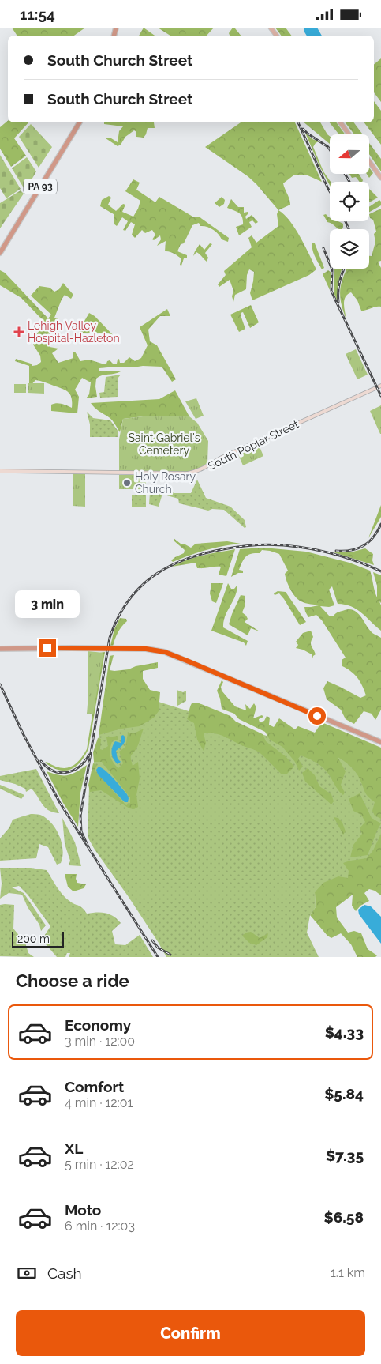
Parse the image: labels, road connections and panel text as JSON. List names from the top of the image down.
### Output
{
  "streets": {
    "highway": ["PA 93"],
    "main road": ["South Poplar Street"]
  },
  "parks": ["Saint Gabriel's Cemetery"],
  "places": {
    "health": ["Lehigh Valley Hospital-Hazleton"],
    "other": ["Holy Rosary Church"]
  },
  "scale_bar": "200 m",
  "north": "left",
  "page": {
    "status": "11:54",
    "banner": ["South Church Street", "South Church Street"],
    "bubble": "3 min",
    "scale": "200 m",
    "heading": "Choose a ride",
    "list": [
      {
        "name": "Economy",
        "note": "3 min · 12:00",
        "value": "$4.33"
      },
      {
        "name": "Comfort",
        "note": "4 min · 12:01",
        "value": "$5.84"
      },
      {
        "name": "XL",
        "note": "5 min · 12:02",
        "value": "$7.35"
      },
      {
        "name": "Moto",
        "note": "6 min · 12:03",
        "value": "$6.58"
      }
    ],
    "pay": ["Cash", "1.1 km"],
    "buttons": "Confirm"
  }
}
